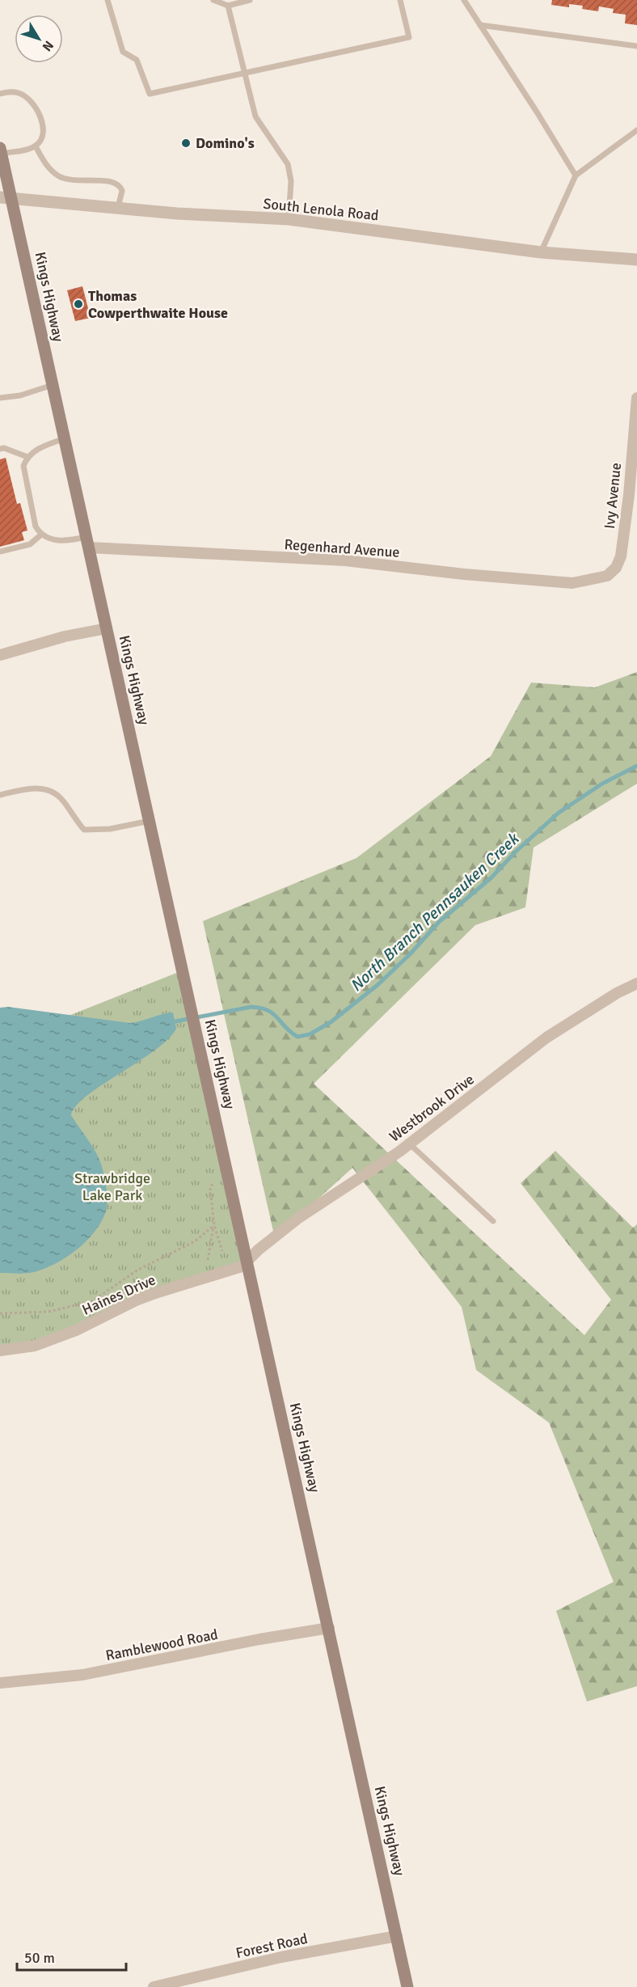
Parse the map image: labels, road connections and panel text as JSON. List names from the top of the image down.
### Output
{
  "streets": {
    "main road": ["Kings Highway"],
    "street": [
      "South Lenola Road",
      "Ivy Avenue",
      "Regenhard Avenue",
      "Westbrook Drive",
      "Haines Drive",
      "Ramblewood Road",
      "Forest Road"
    ]
  },
  "crossings": [
    ["South Lenola Road", "Kings Highway"],
    ["Kings Highway", "Regenhard Avenue"],
    ["Kings Highway", "Westbrook Drive"],
    ["Kings Highway", "Haines Drive"],
    ["Kings Highway", "Ramblewood Road"],
    ["Kings Highway", "Forest Road"],
    ["Ivy Avenue", "Regenhard Avenue"],
    ["Westbrook Drive", "Haines Drive"]
  ],
  "water": ["North Branch Pennsauken Creek"],
  "parks": ["Strawbridge Lake Park"],
  "places": ["Domino's", "Thomas Cowperthwaite House"],
  "scale_bar": "50 m",
  "north": "bottom right"
}
